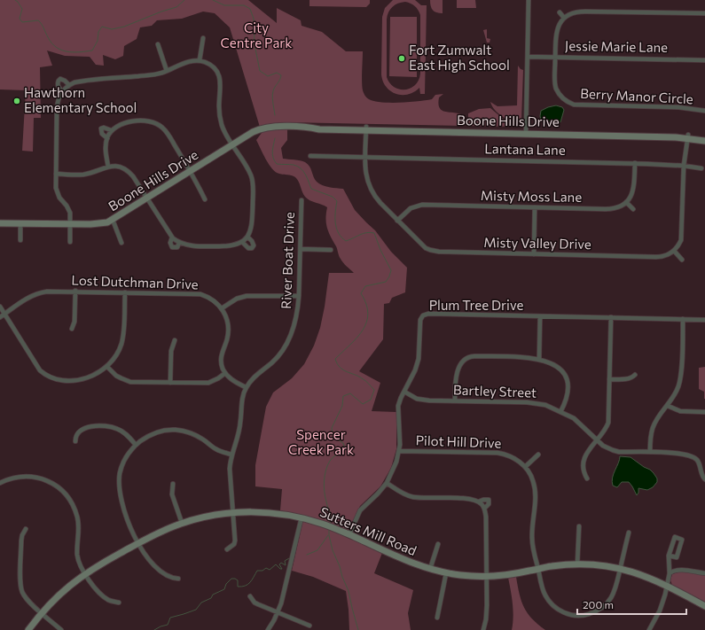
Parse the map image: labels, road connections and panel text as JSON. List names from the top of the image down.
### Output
{
  "streets": {
    "street": [
      "Jessie Marie Lane",
      "Berry Manor Circle",
      "Boone Hills Drive",
      "Lantana Lane",
      "Misty Moss Lane",
      "Misty Valley Drive",
      "River Boat Drive",
      "Lost Dutchman Drive",
      "Plum Tree Drive",
      "Bartley Street",
      "Pilot Hill Drive",
      "Sutters Mill Road"
    ]
  },
  "crossings": [
    ["Jessie Marie Lane", "Berry Manor Circle"],
    ["Boone Hills Drive", "Misty Valley Drive"],
    ["Lantana Lane", "Misty Valley Drive"],
    ["Misty Moss Lane", "Misty Valley Drive"],
    ["River Boat Drive", "Sutters Mill Road"],
    ["Plum Tree Drive", "Bartley Street"],
    ["Plum Tree Drive", "Pilot Hill Drive"],
    ["Plum Tree Drive", "Sutters Mill Road"],
    ["Pilot Hill Drive", "Sutters Mill Road"]
  ],
  "parks": ["City Centre Park", "Spencer Creek Park"],
  "places": ["Fort Zumwalt East High School", "Hawthorn Elementary School"],
  "scale_bar": "200 m"
}
